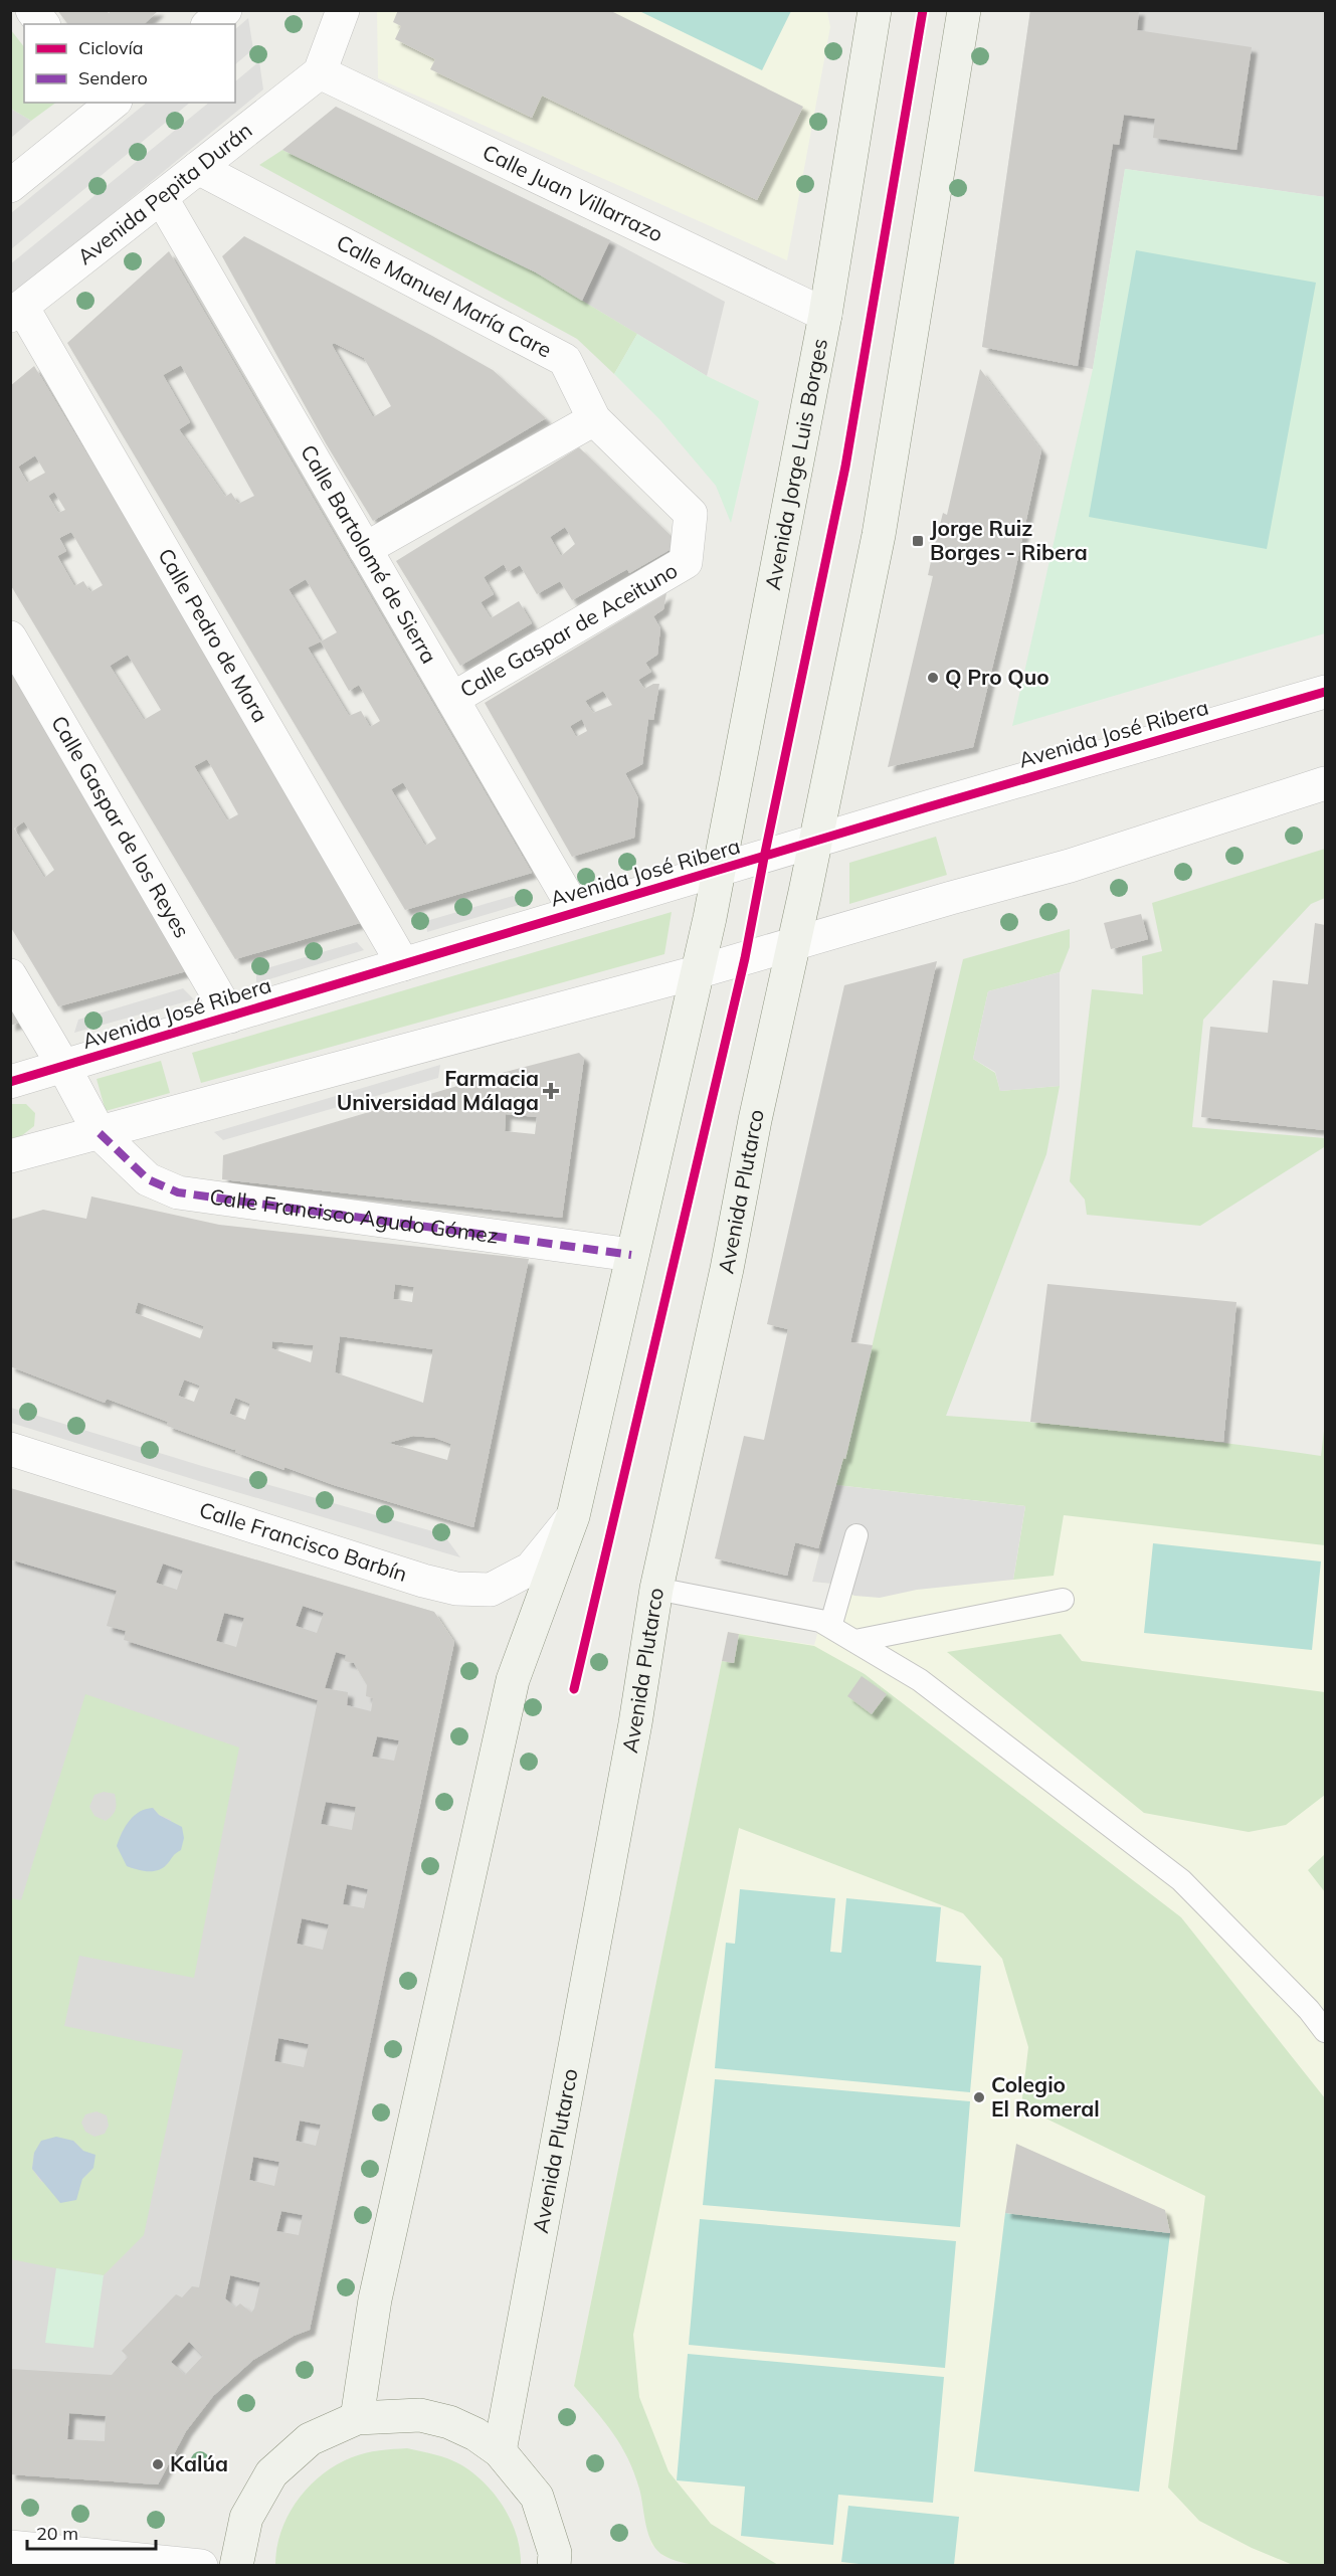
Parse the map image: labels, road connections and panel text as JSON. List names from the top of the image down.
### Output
{
  "streets": {
    "main road": ["Avenida Jorge Luis Borges", "Avenida Plutarco"],
    "street": [
      "Avenida Pepita Durán",
      "Calle Juan Villarrazo",
      "Calle Manuel María Care",
      "Calle Bartolomé de Sierra",
      "Calle Gaspar de Aceituno",
      "Calle Pedro de Mora",
      "Avenida José Ribera",
      "Calle Gaspar de los Reyes",
      "Calle Francisco Agudo Gómez",
      "Calle Francisco Barbín"
    ]
  },
  "crossings": [
    ["Avenida Pepita Durán", "Calle Juan Villarrazo"],
    ["Avenida Pepita Durán", "Calle Manuel María Care"],
    ["Avenida Pepita Durán", "Calle Bartolomé de Sierra"],
    ["Avenida Pepita Durán", "Calle Pedro de Mora"],
    ["Calle Juan Villarrazo", "Avenida Jorge Luis Borges"],
    ["Calle Manuel María Care", "Calle Gaspar de Aceituno"],
    ["Avenida Jorge Luis Borges", "Avenida José Ribera"],
    ["Calle Bartolomé de Sierra", "Calle Gaspar de Aceituno"],
    ["Calle Bartolomé de Sierra", "Avenida José Ribera"],
    ["Calle Pedro de Mora", "Avenida José Ribera"],
    ["Avenida José Ribera", "Calle Gaspar de los Reyes"],
    ["Avenida José Ribera", "Avenida Plutarco"],
    ["Avenida José Ribera", "Calle Francisco Agudo Gómez"]
  ],
  "places": {
    "transit": ["Jorge Ruiz Borges - Ribera"],
    "other": ["Q Pro Quo", "Colegio El Romeral", "Kalúa"],
    "health": ["Farmacia Universidad Málaga"]
  },
  "legend": ["Ciclovía", "Sendero"],
  "scale_bar": "20 m"
}
